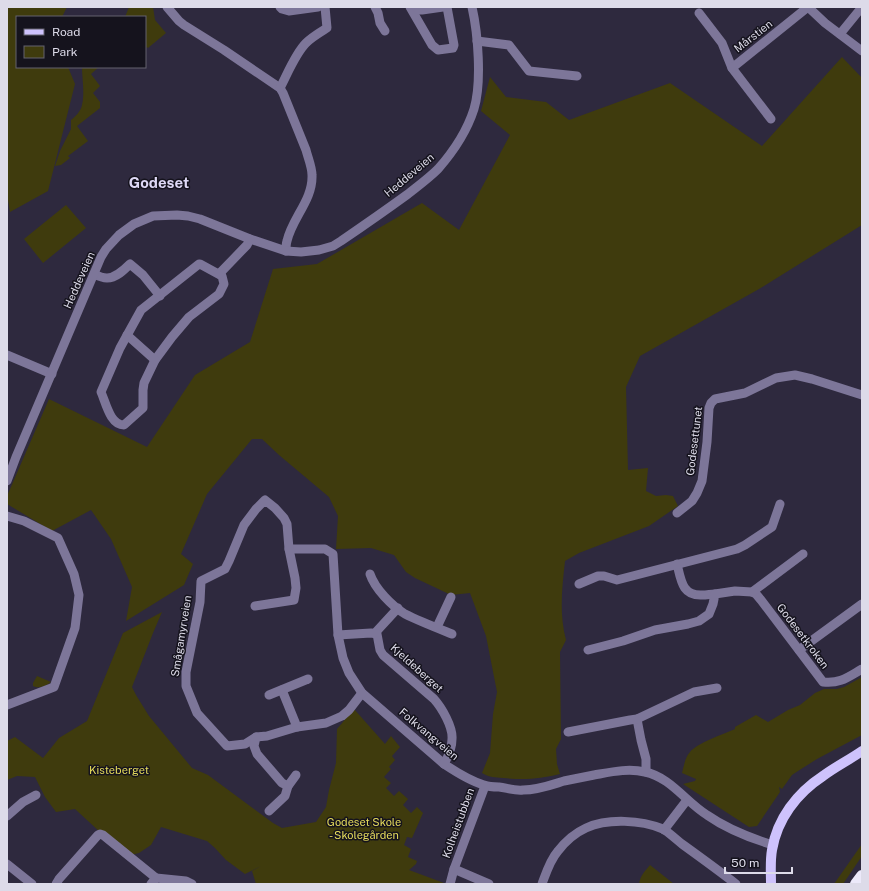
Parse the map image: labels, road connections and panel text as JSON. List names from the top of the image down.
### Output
{
  "streets": {
    "street": [
      "Mårstien",
      "Heddeveien",
      "Godesettunet",
      "Smågamyrveien",
      "Godesetkroken",
      "Kjeldeberget",
      "Folkvangveien",
      "Kolheistubben"
    ]
  },
  "crossings": [
    ["Smågamyrveien", "Folkvangveien"],
    ["Kjeldeberget", "Folkvangveien"],
    ["Folkvangveien", "Kolheistubben"]
  ],
  "districts": ["Godeset"],
  "parks": ["Kisteberget", "Godeset Skole - Skolegården"],
  "legend": ["Road", "Park"],
  "scale_bar": "50 m"
}
